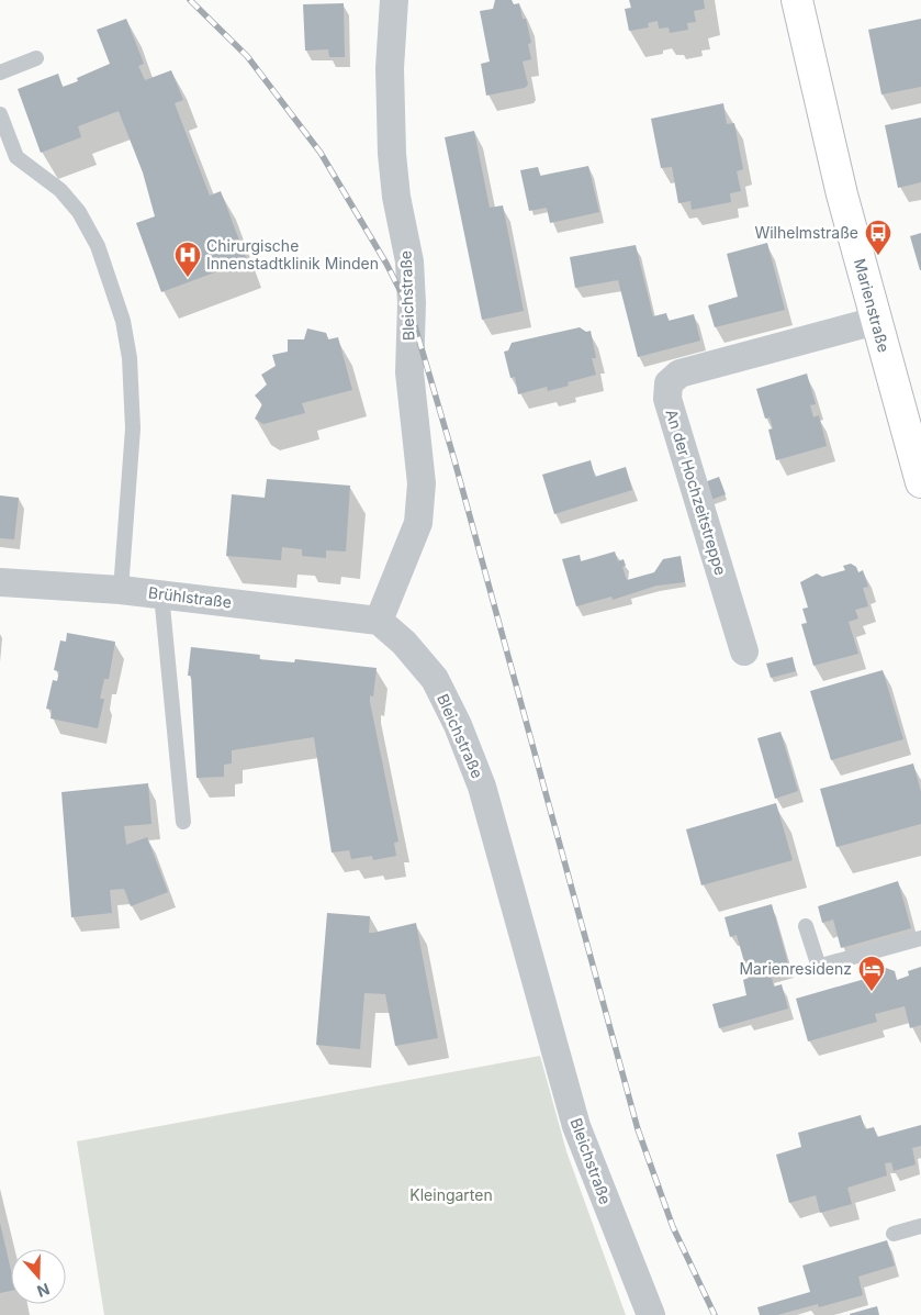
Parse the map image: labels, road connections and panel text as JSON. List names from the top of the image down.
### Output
{
  "streets": {
    "street": [
      "Bleichstraße",
      "Marienstraße",
      "An der Hochzeitstreppe",
      "Brühlstraße"
    ]
  },
  "crossings": [
    ["Bleichstraße", "Brühlstraße"],
    ["Marienstraße", "An der Hochzeitstreppe"]
  ],
  "parks": ["Kleingarten"],
  "places": {
    "bus stop": ["Wilhelmstraße"],
    "hospital": ["Chirurgische Innenstadtklinik Minden"],
    "hotel": ["Marienresidenz"]
  },
  "north": "bottom"
}
